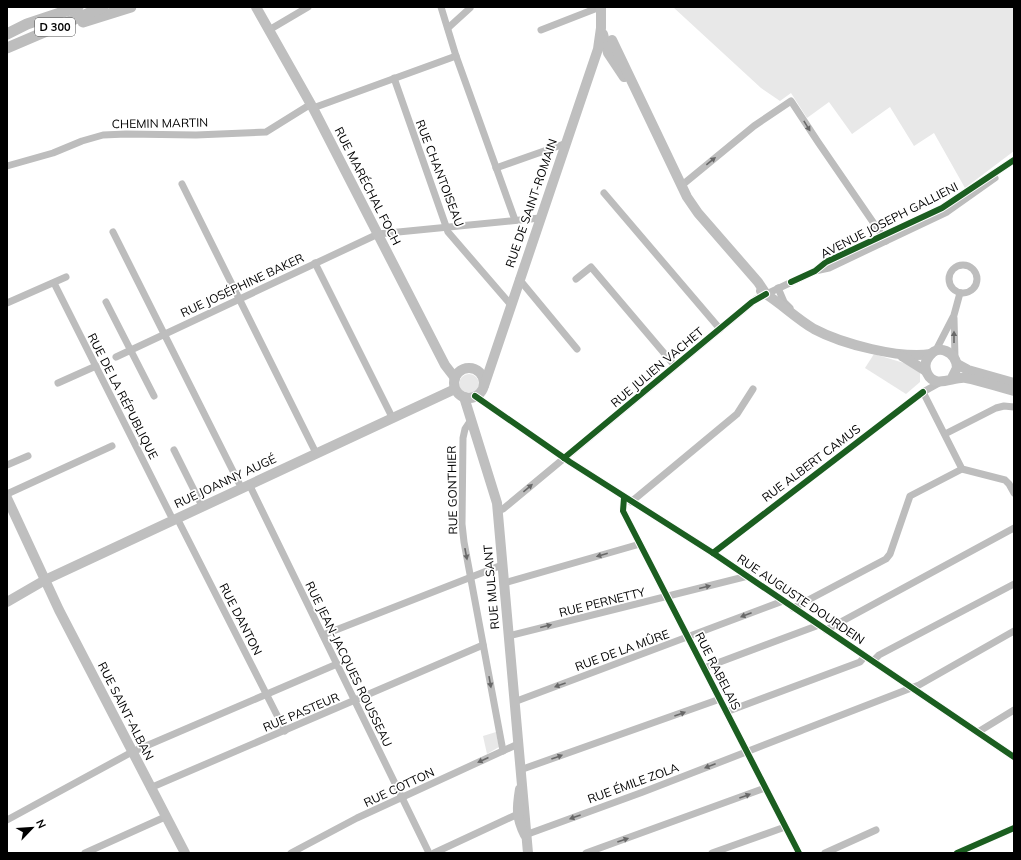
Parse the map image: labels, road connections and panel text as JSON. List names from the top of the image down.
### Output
{
  "streets": {
    "main road": ["D 300"],
    "street": [
      "CHEMIN MARTIN",
      "RUE CHANTOISEAU",
      "RUE MARÉCHAL FOCH",
      "RUE DE SAINT-ROMAIN",
      "AVENUE JOSEPH GALLIENI",
      "RUE JOSÉPHINE BAKER",
      "RUE JULIEN VACHET",
      "RUE DE LA RÉPUBLIQUE",
      "RUE ALBERT CAMUS",
      "RUE JOANNY AUGÉ",
      "RUE GONTHIER",
      "RUE MULSANT",
      "RUE AUGUSTE DOURDEIN",
      "RUE PERNETTY",
      "RUE DANTON",
      "RUE DE LA MÛRE",
      "RUE JEAN-JACQUES ROUSSEAU",
      "RUE RABELAIS",
      "RUE SAINT-ALBAN",
      "RUE PASTEUR",
      "RUE ÉMILE ZOLA",
      "RUE COTTON"
    ]
  },
  "crossings": [
    ["CHEMIN MARTIN", "RUE CHANTOISEAU"],
    ["CHEMIN MARTIN", "RUE MARÉCHAL FOCH"],
    ["RUE CHANTOISEAU", "RUE DE SAINT-ROMAIN"],
    ["RUE CHANTOISEAU", "RUE JOSÉPHINE BAKER"],
    ["RUE MARÉCHAL FOCH", "RUE DE SAINT-ROMAIN"],
    ["RUE MARÉCHAL FOCH", "RUE JOSÉPHINE BAKER"],
    ["RUE MARÉCHAL FOCH", "RUE JOANNY AUGÉ"],
    ["RUE MARÉCHAL FOCH", "RUE MULSANT"],
    ["RUE MARÉCHAL FOCH", "RUE AUGUSTE DOURDEIN"],
    ["RUE DE SAINT-ROMAIN", "RUE JOSÉPHINE BAKER"],
    ["RUE DE SAINT-ROMAIN", "RUE JOANNY AUGÉ"],
    ["RUE DE SAINT-ROMAIN", "RUE MULSANT"],
    ["RUE DE SAINT-ROMAIN", "RUE AUGUSTE DOURDEIN"],
    ["AVENUE JOSEPH GALLIENI", "RUE JULIEN VACHET"],
    ["RUE JOSÉPHINE BAKER", "RUE JEAN-JACQUES ROUSSEAU"],
    ["RUE JULIEN VACHET", "RUE MULSANT"],
    ["RUE JULIEN VACHET", "RUE AUGUSTE DOURDEIN"],
    ["RUE DE LA RÉPUBLIQUE", "RUE JOANNY AUGÉ"],
    ["RUE DE LA RÉPUBLIQUE", "RUE DANTON"],
    ["RUE ALBERT CAMUS", "RUE AUGUSTE DOURDEIN"],
    ["RUE JOANNY AUGÉ", "RUE MULSANT"],
    ["RUE JOANNY AUGÉ", "RUE AUGUSTE DOURDEIN"],
    ["RUE JOANNY AUGÉ", "RUE DANTON"],
    ["RUE JOANNY AUGÉ", "RUE JEAN-JACQUES ROUSSEAU"],
    ["RUE JOANNY AUGÉ", "RUE SAINT-ALBAN"],
    ["RUE GONTHIER", "RUE MULSANT"],
    ["RUE GONTHIER", "RUE PASTEUR"],
    ["RUE GONTHIER", "RUE COTTON"],
    ["RUE MULSANT", "RUE AUGUSTE DOURDEIN"],
    ["RUE MULSANT", "RUE PERNETTY"],
    ["RUE MULSANT", "RUE DE LA MÛRE"],
    ["RUE MULSANT", "RUE ÉMILE ZOLA"],
    ["RUE MULSANT", "RUE COTTON"],
    ["RUE AUGUSTE DOURDEIN", "RUE PERNETTY"],
    ["RUE AUGUSTE DOURDEIN", "RUE DE LA MÛRE"],
    ["RUE AUGUSTE DOURDEIN", "RUE RABELAIS"],
    ["RUE AUGUSTE DOURDEIN", "RUE ÉMILE ZOLA"],
    ["RUE PERNETTY", "RUE RABELAIS"],
    ["RUE DANTON", "RUE PASTEUR"],
    ["RUE DE LA MÛRE", "RUE RABELAIS"],
    ["RUE JEAN-JACQUES ROUSSEAU", "RUE PASTEUR"],
    ["RUE JEAN-JACQUES ROUSSEAU", "RUE COTTON"],
    ["RUE RABELAIS", "RUE ÉMILE ZOLA"],
    ["RUE SAINT-ALBAN", "RUE PASTEUR"]
  ],
  "one_way": ["RUE GONTHIER", "RUE COTTON"],
  "north": "top right"
}
